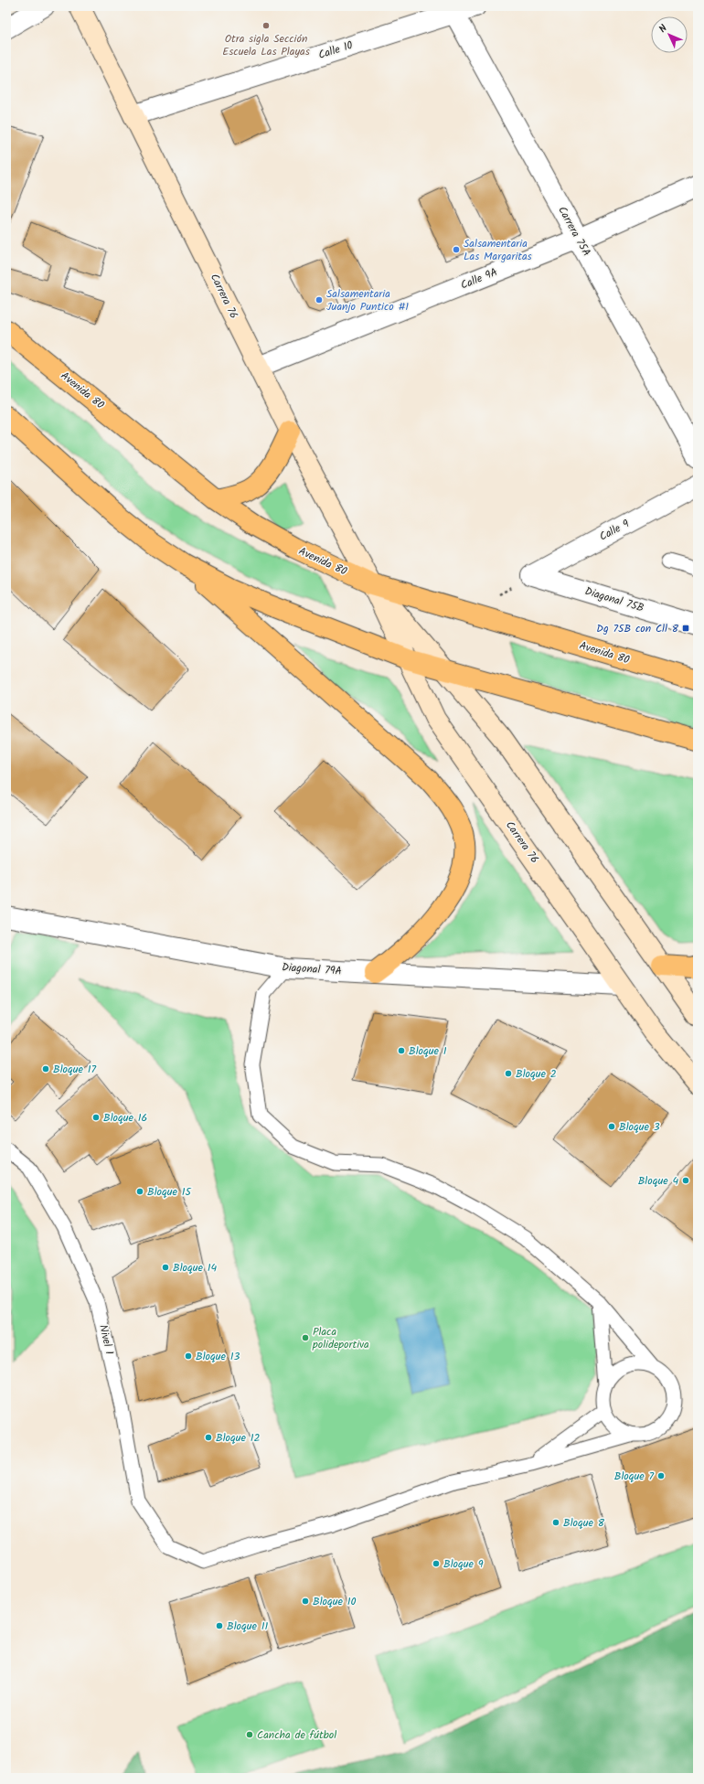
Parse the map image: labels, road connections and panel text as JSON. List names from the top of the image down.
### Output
{
  "streets": {
    "main road": ["Carrera 76", "Avenida 80"],
    "street": [
      "Calle 10",
      "Carrera 75A",
      "Calle 9A",
      "Calle 9",
      "Diagonal 75B",
      "Diagonal 79A"
    ],
    "lane": ["Nivel 1"]
  },
  "crossings": [
    ["Calle 10", "Carrera 75A"],
    ["Calle 10", "Carrera 76"],
    ["Carrera 75A", "Calle 9A"],
    ["Calle 9A", "Carrera 76"],
    ["Carrera 76", "Avenida 80"],
    ["Carrera 76", "Diagonal 79A"],
    ["Calle 9", "Diagonal 75B"]
  ],
  "places": {
    "other": [
      "Otra sigla Sección Escuela Las Playas",
      "Salsamentaria Las Margaritas",
      "Salsamentaria Juanjo Puntico #1",
      "Bloque 1",
      "Bloque 17",
      "Bloque 2",
      "Bloque 16",
      "Bloque 3",
      "Bloque 4",
      "Bloque 15",
      "Bloque 14",
      "Placa polideportiva",
      "Bloque 13",
      "Bloque 12",
      "Bloque 7",
      "Bloque 8",
      "Bloque 9",
      "Bloque 10",
      "Bloque 11",
      "Cancha de fútbol"
    ],
    "transit": ["Dg 75B con Cll 8"]
  },
  "north": "top left"
}
